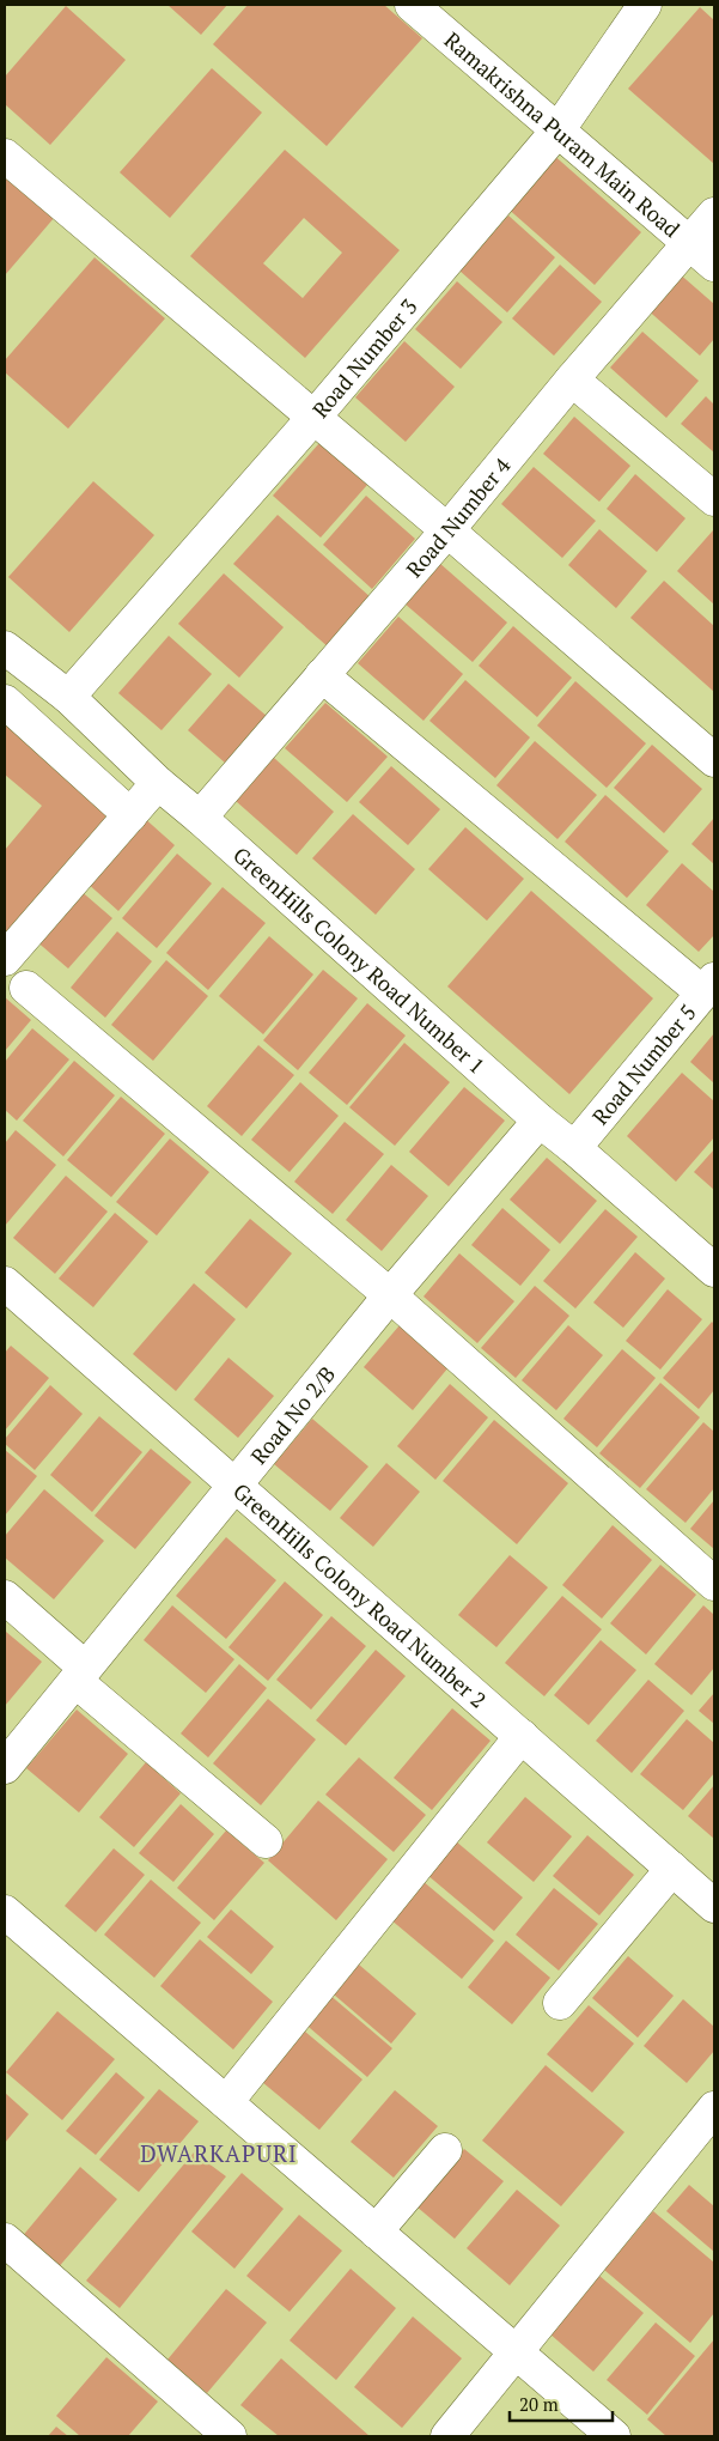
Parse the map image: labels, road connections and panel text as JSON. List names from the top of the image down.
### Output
{
  "streets": {
    "street": [
      "Ramakrishna Puram Main Road",
      "Road Number 3",
      "Road Number 4",
      "GreenHills Colony Road Number 1",
      "Road Number 5",
      "Road No 2/B",
      "GreenHills Colony Road Number 2"
    ]
  },
  "crossings": [
    ["Ramakrishna Puram Main Road", "Road Number 3"],
    ["Ramakrishna Puram Main Road", "Road Number 4"],
    ["Road Number 3", "GreenHills Colony Road Number 1"],
    ["Road Number 4", "GreenHills Colony Road Number 1"],
    ["GreenHills Colony Road Number 1", "Road Number 5"],
    ["GreenHills Colony Road Number 1", "Road No 2/B"],
    ["Road No 2/B", "GreenHills Colony Road Number 2"]
  ],
  "districts": ["DWARKAPURI"],
  "scale_bar": "20 m"
}
